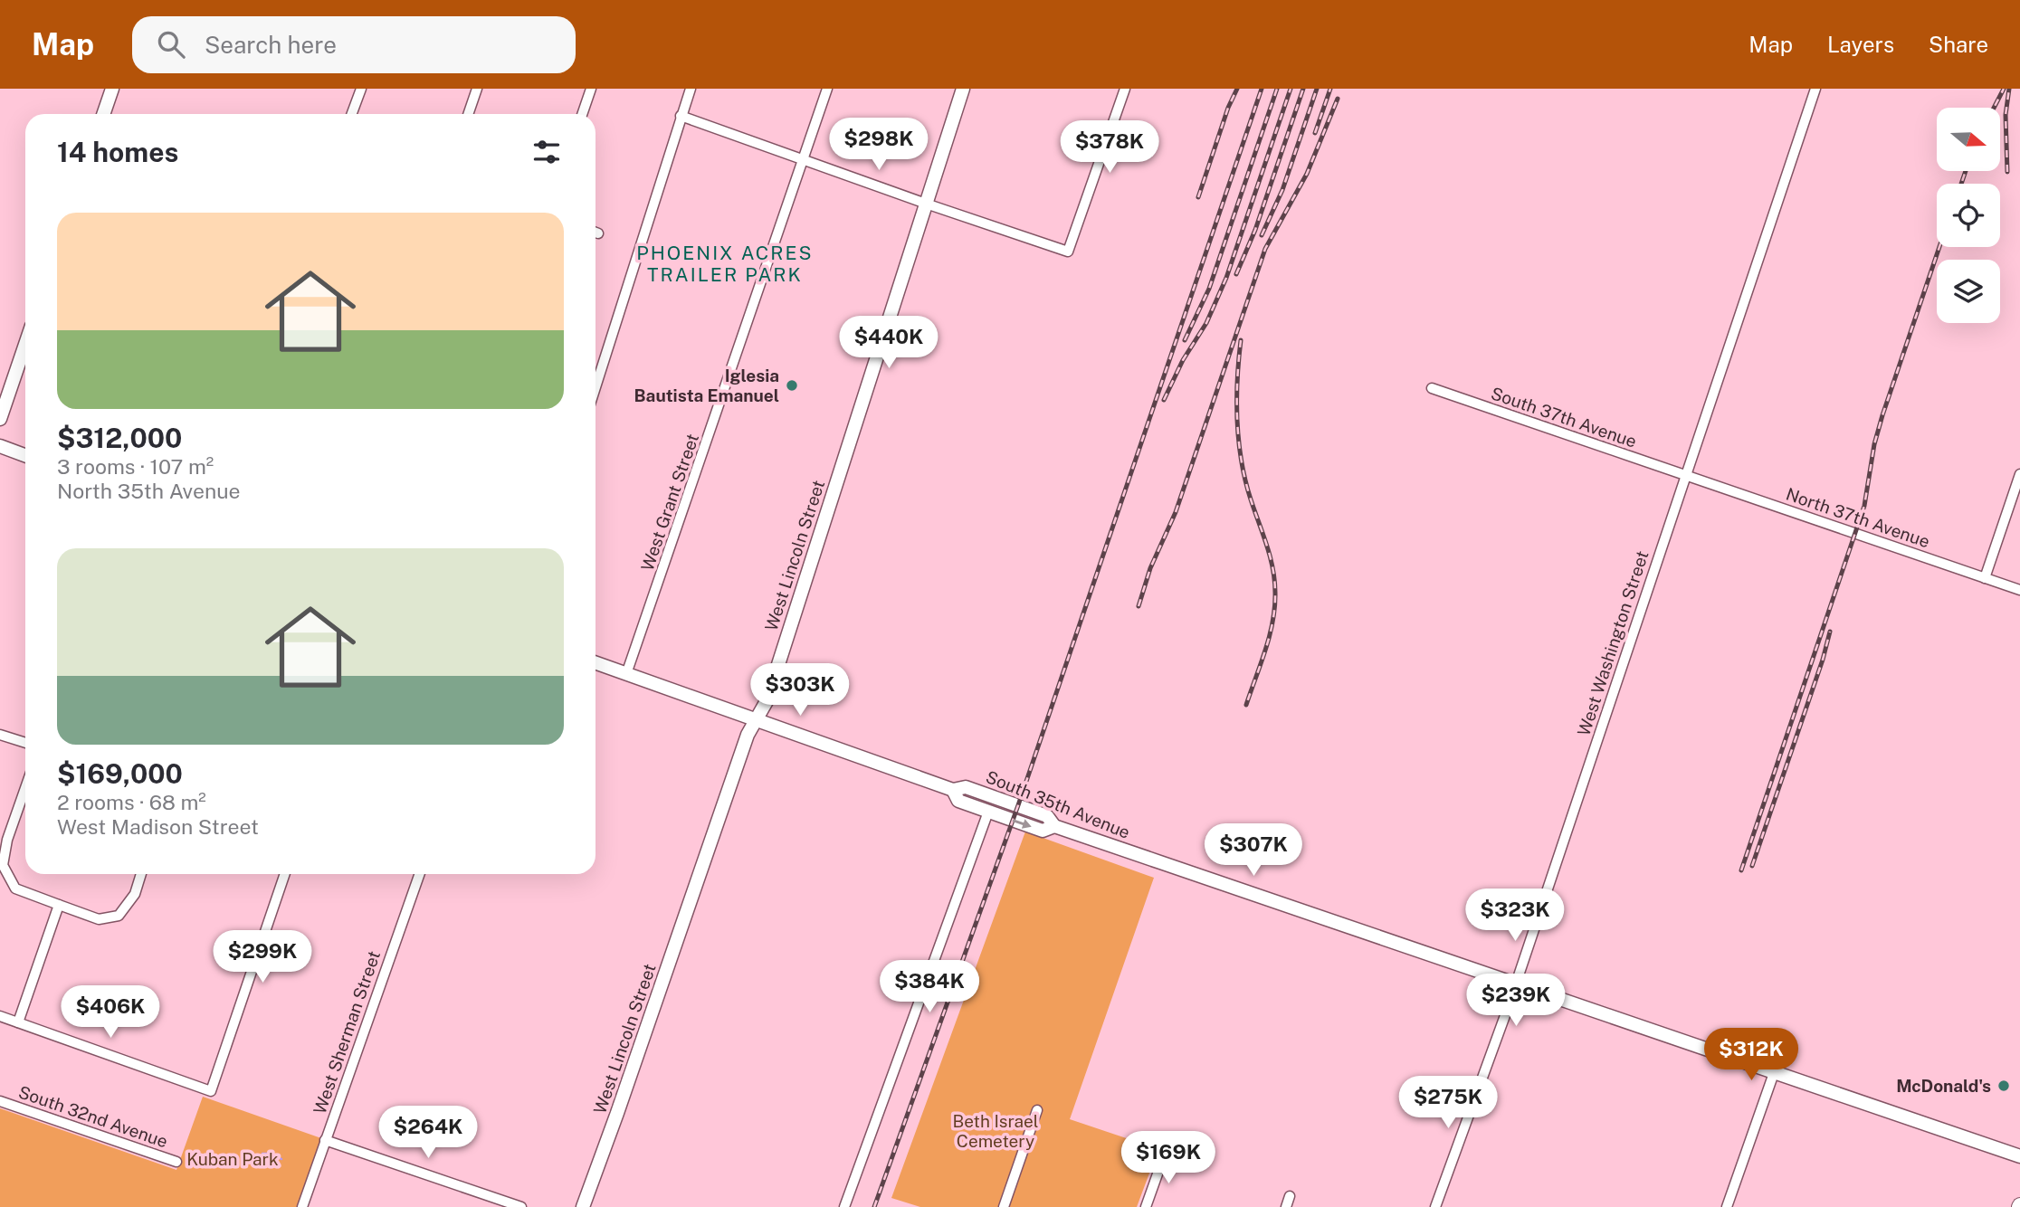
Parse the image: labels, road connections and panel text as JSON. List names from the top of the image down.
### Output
{
  "streets": {
    "main road": ["West Lincoln Street", "South 35th Avenue"],
    "street": [
      "South 37th Avenue",
      "West Grant Street",
      "North 37th Avenue",
      "West Washington Street",
      "West Sherman Street",
      "South 32nd Avenue"
    ]
  },
  "crossings": [
    ["South 37th Avenue", "North 37th Avenue"],
    ["South 37th Avenue", "West Washington Street"],
    ["West Grant Street", "South 35th Avenue"],
    ["North 37th Avenue", "West Washington Street"],
    ["West Lincoln Street", "South 35th Avenue"],
    ["West Washington Street", "South 35th Avenue"]
  ],
  "districts": ["PHOENIX ACRES TRAILER PARK"],
  "parks": ["Beth Israel Cemetery", "Kuban Park"],
  "places": ["Iglesia Bautista Emanuel", "McDonald's"],
  "north": "right",
  "page": {
    "header": "Map",
    "search": "Search here",
    "nav": ["Map", "Layers", "Share"],
    "heading": "14 homes",
    "price": [
      "$298K",
      "$378K",
      "$440K",
      "$303K",
      "$307K",
      "$323K",
      "$299K",
      "$384K",
      "$239K",
      "$406K",
      "$312K",
      "$275K",
      "$264K",
      "$169K"
    ],
    "list": [
      {
        "name": "$312,000",
        "note": "3 rooms · 107 m² · North 35th Avenue"
      },
      {
        "name": "$169,000",
        "note": "2 rooms · 68 m² · West Madison Street"
      }
    ]
  }
}
